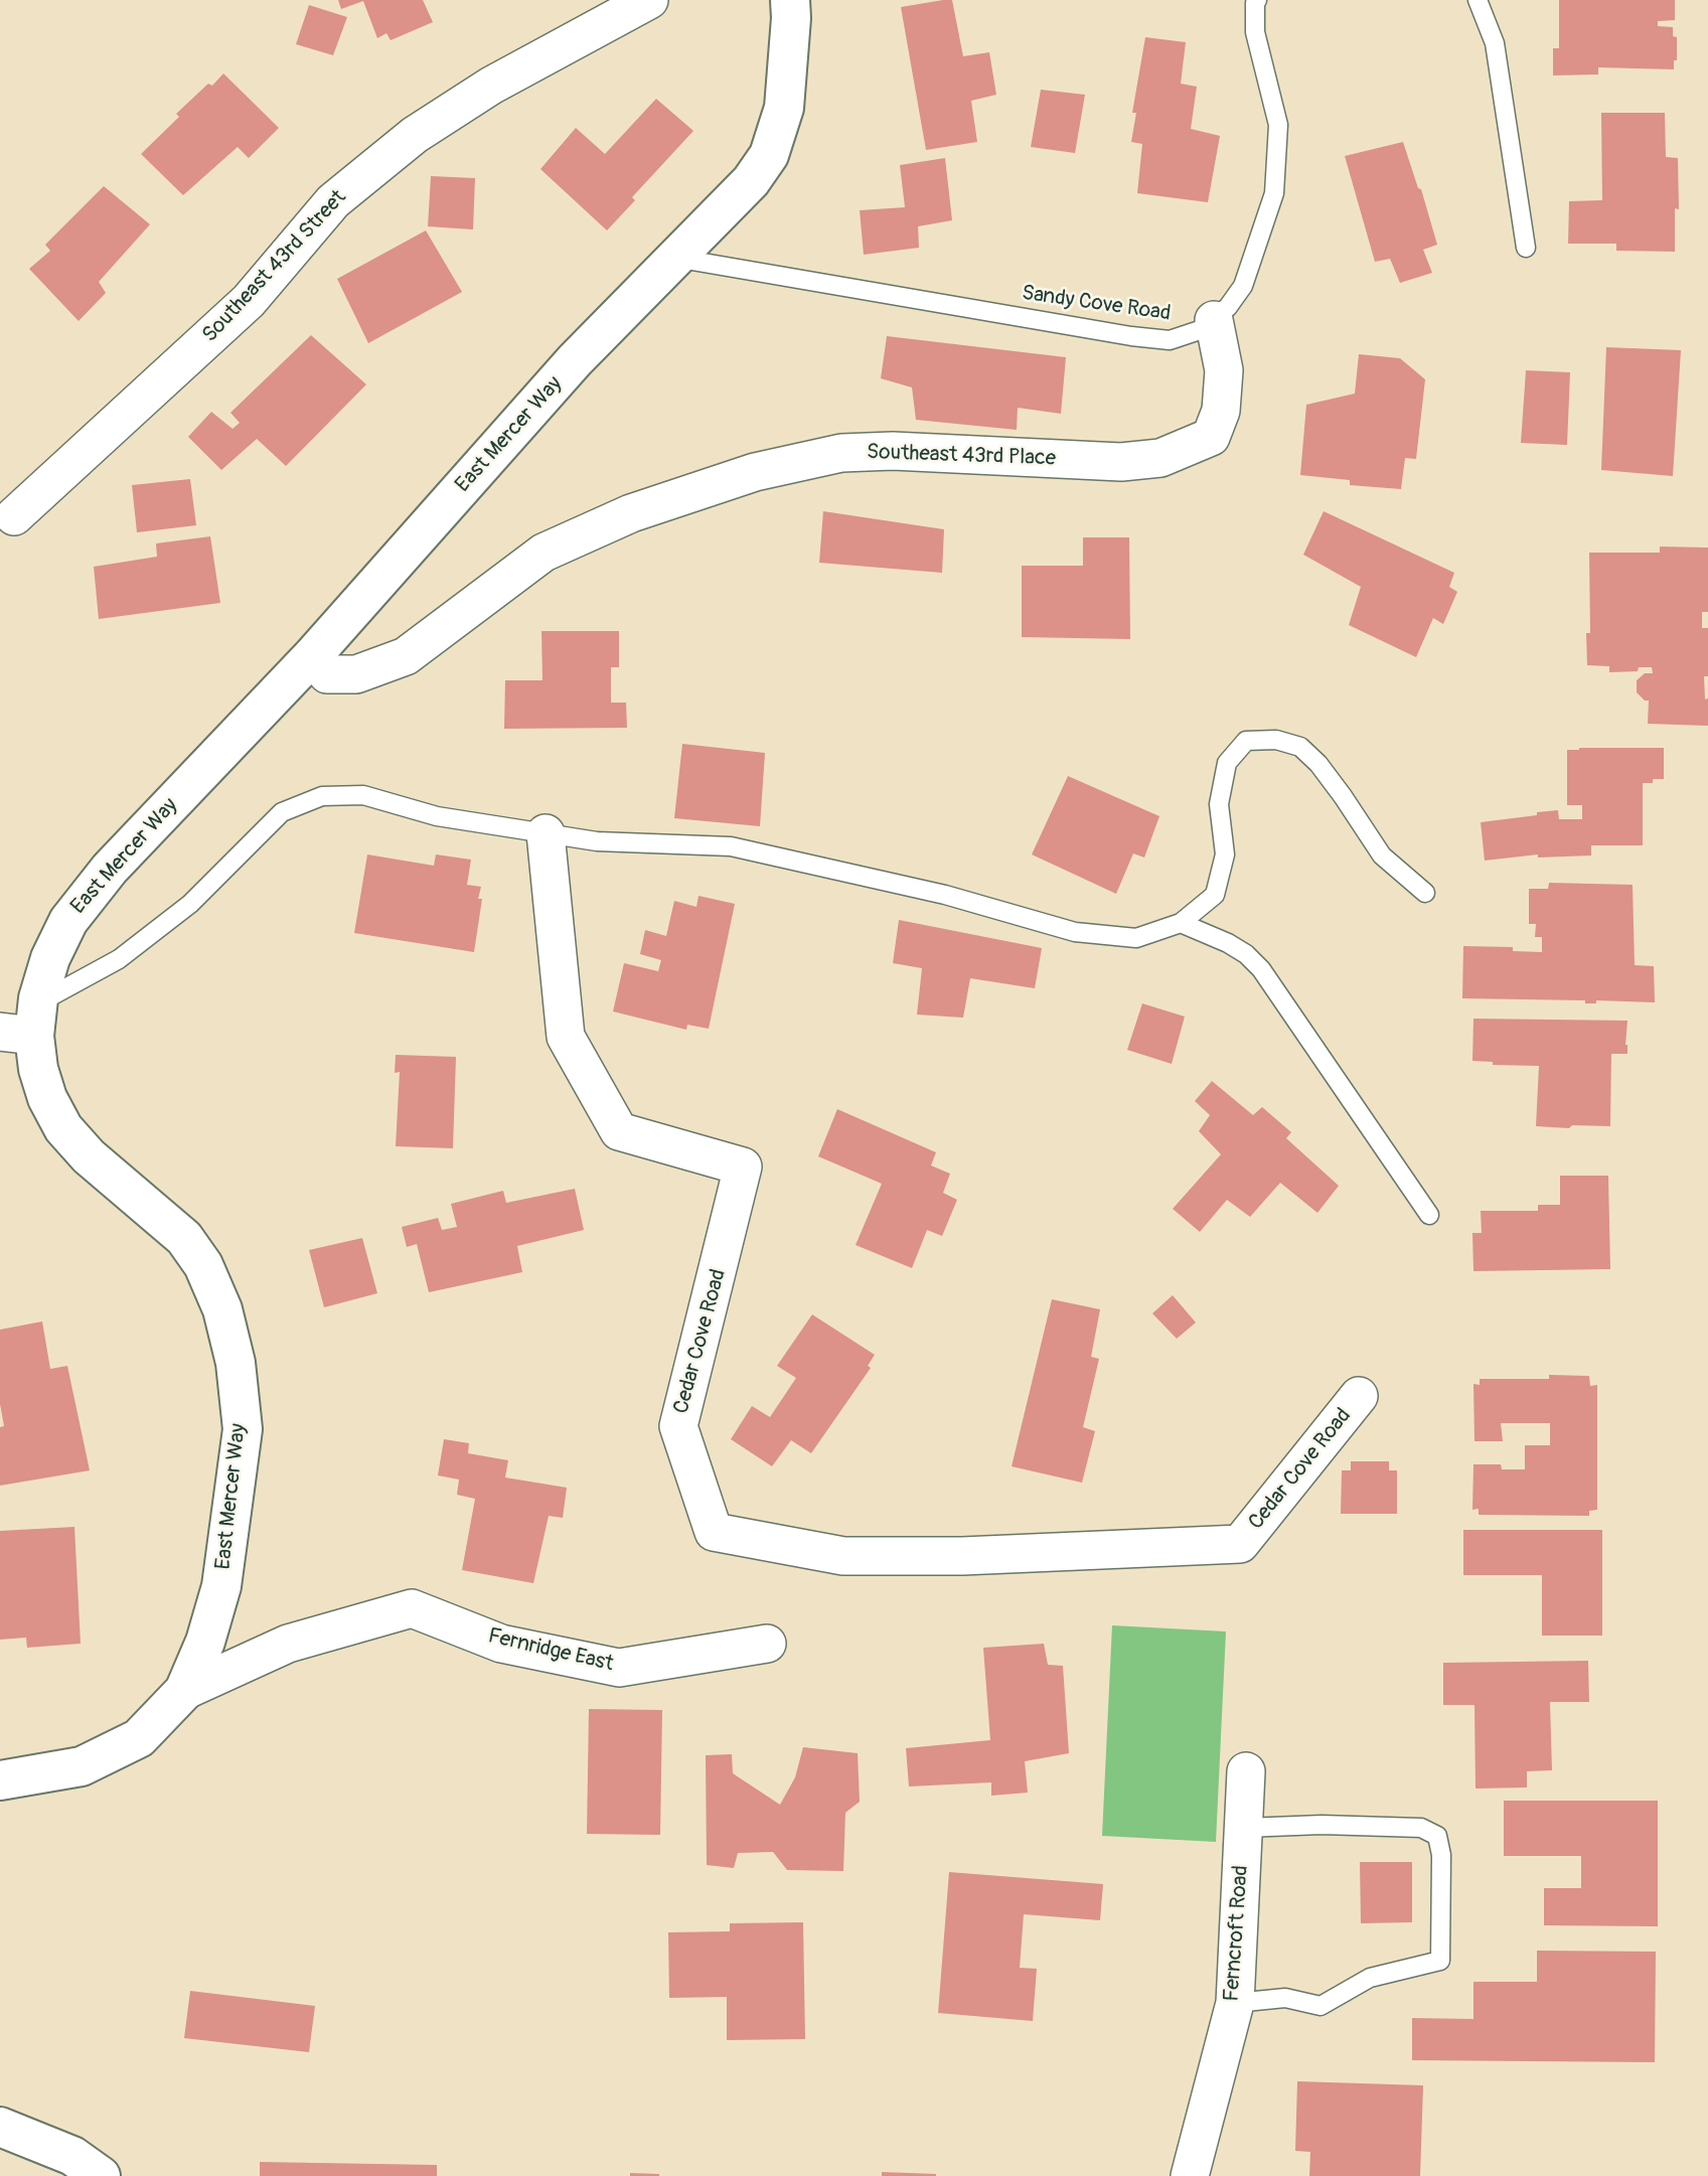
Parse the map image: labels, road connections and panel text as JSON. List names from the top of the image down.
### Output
{
  "streets": {
    "street": [
      "Southeast 43rd Street",
      "East Mercer Way",
      "Southeast 43rd Place",
      "Cedar Cove Road",
      "Fernridge East",
      "Ferncroft Road"
    ],
    "lane": ["Sandy Cove Road"]
  },
  "crossings": [
    ["Sandy Cove Road", "East Mercer Way"],
    ["Sandy Cove Road", "Southeast 43rd Place"],
    ["East Mercer Way", "Southeast 43rd Place"],
    ["East Mercer Way", "Fernridge East"]
  ]
}
